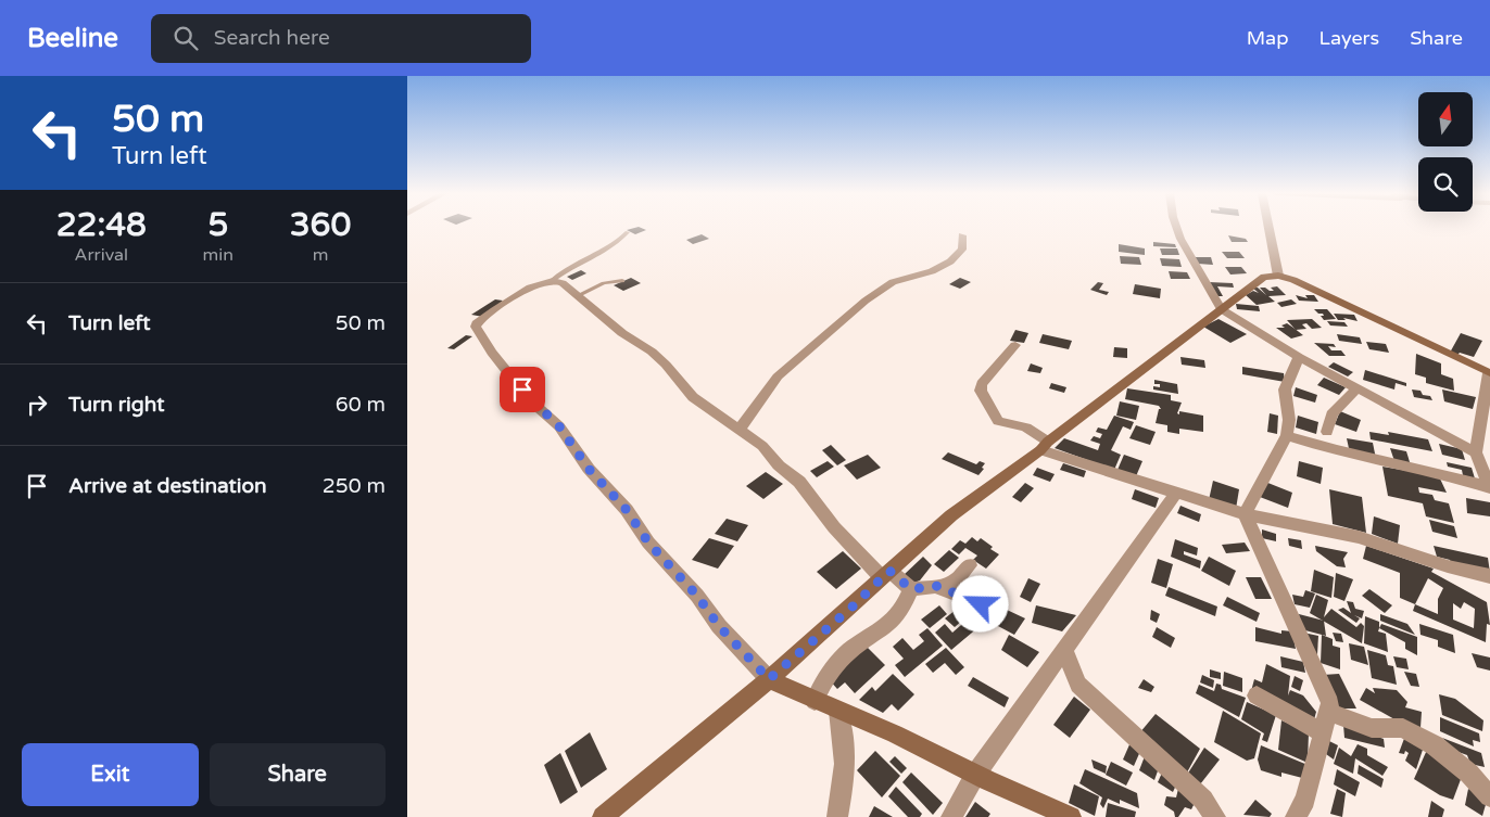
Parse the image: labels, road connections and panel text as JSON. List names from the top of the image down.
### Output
{
  "north": "top",
  "page": {
    "header": "Beeline",
    "search": "Search here",
    "nav": ["Map", "Layers", "Share"],
    "turn": ["50 m", "Turn left"],
    "eta": [
      "22:48",
      "Arrival",
      "5",
      "min",
      "360",
      "m"
    ],
    "list": [
      {
        "name": "Turn left",
        "value": "50 m"
      },
      {
        "name": "Turn right",
        "value": "60 m"
      },
      {
        "name": "Arrive at destination",
        "value": "250 m"
      }
    ],
    "buttons": ["Exit", "Share"]
  }
}
